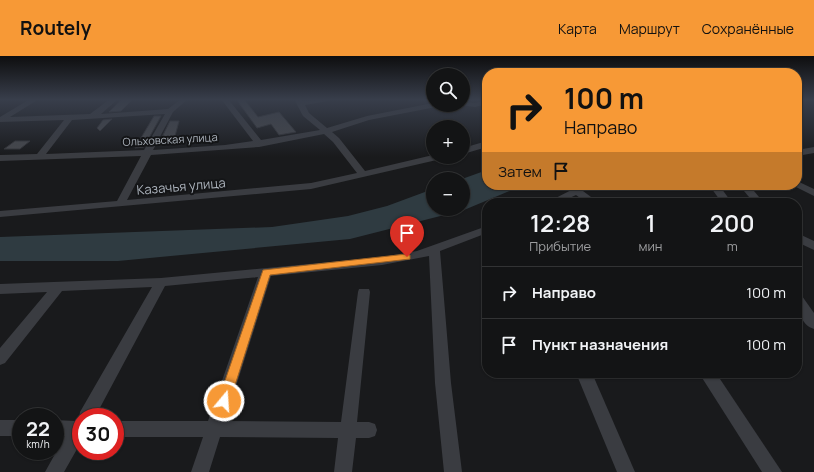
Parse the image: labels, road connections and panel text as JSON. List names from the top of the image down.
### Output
{
  "streets": {
    "street": ["Ольховская улица", "Казачья улица"]
  },
  "page": {
    "header": "Routely",
    "nav": ["Карта", "Маршрут", "Сохранённые"],
    "map_buttons": ["+", "−"],
    "turn": ["100 m", "Направо"],
    "then": "Затем",
    "eta": [
      "12:28",
      "Прибытие",
      "1",
      "мин",
      "200",
      "m"
    ],
    "list": [
      {
        "name": "Направо",
        "value": "100 m"
      },
      {
        "name": "Пункт назначения",
        "value": "100 m"
      }
    ],
    "speed": "22 km/h",
    "limit": "30"
  }
}
